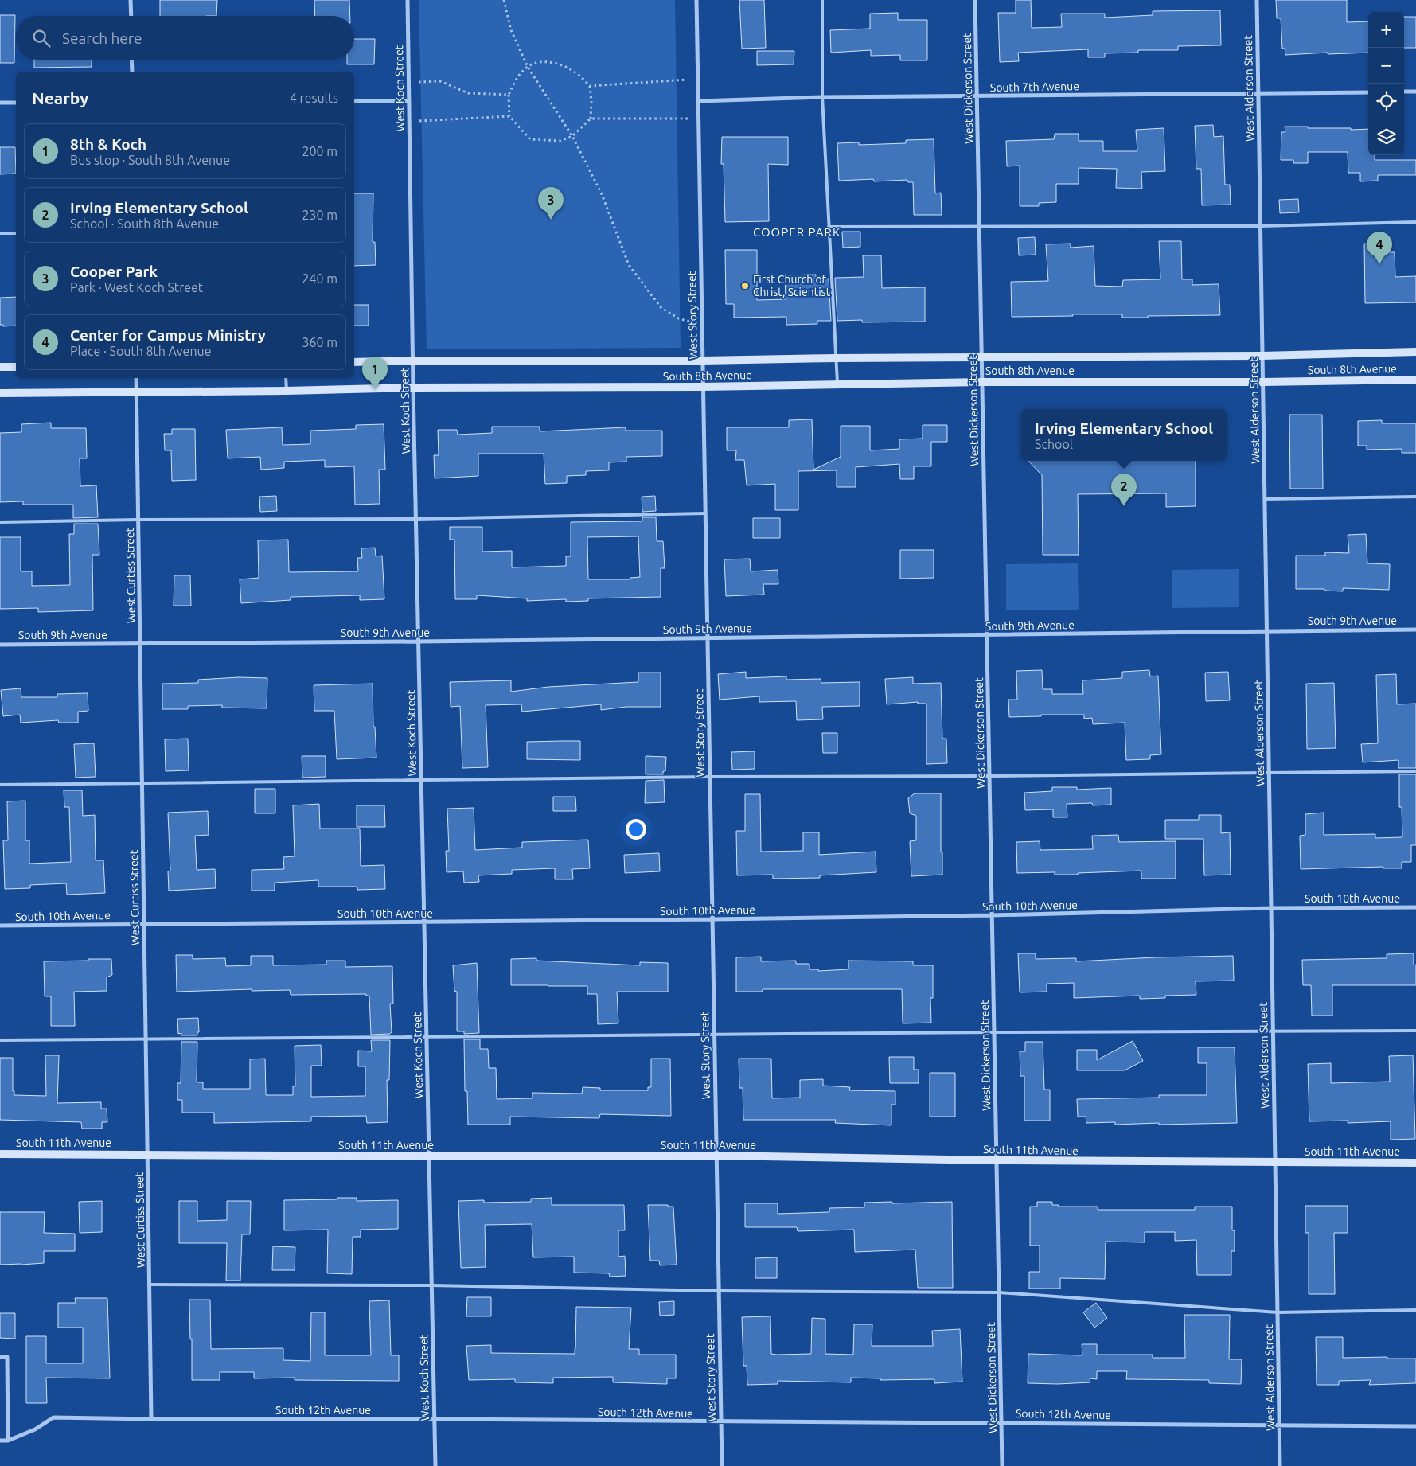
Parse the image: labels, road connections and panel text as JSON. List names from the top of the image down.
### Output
{
  "streets": {
    "street": [
      "South 7th Avenue",
      "West Koch Street",
      "West Dickerson Street",
      "West Alderson Street",
      "West Story Street",
      "South 8th Avenue",
      "West Curtiss Street",
      "South 9th Avenue",
      "South 10th Avenue",
      "South 11th Avenue",
      "South 12th Avenue"
    ]
  },
  "crossings": [
    ["South 7th Avenue", "West Dickerson Street"],
    ["South 7th Avenue", "West Alderson Street"],
    ["South 7th Avenue", "West Story Street"],
    ["West Koch Street", "South 8th Avenue"],
    ["West Koch Street", "South 9th Avenue"],
    ["West Koch Street", "South 10th Avenue"],
    ["West Koch Street", "South 11th Avenue"],
    ["West Koch Street", "South 12th Avenue"],
    ["West Dickerson Street", "South 8th Avenue"],
    ["West Dickerson Street", "South 9th Avenue"],
    ["West Dickerson Street", "South 10th Avenue"],
    ["West Dickerson Street", "South 11th Avenue"],
    ["West Dickerson Street", "South 12th Avenue"],
    ["West Alderson Street", "South 8th Avenue"],
    ["West Alderson Street", "South 9th Avenue"],
    ["West Alderson Street", "South 10th Avenue"],
    ["West Alderson Street", "South 11th Avenue"],
    ["West Alderson Street", "South 12th Avenue"],
    ["West Story Street", "South 8th Avenue"],
    ["West Story Street", "South 9th Avenue"],
    ["West Story Street", "South 10th Avenue"],
    ["West Story Street", "South 11th Avenue"],
    ["West Story Street", "South 12th Avenue"],
    ["South 8th Avenue", "West Curtiss Street"],
    ["West Curtiss Street", "South 9th Avenue"],
    ["West Curtiss Street", "South 10th Avenue"],
    ["West Curtiss Street", "South 11th Avenue"],
    ["West Curtiss Street", "South 12th Avenue"]
  ],
  "districts": ["COOPER PARK"],
  "places": ["First Church of Christ, Scientist"],
  "page": {
    "map_buttons": ["+", "−"],
    "search": "Search here",
    "heading": ["Nearby", "4 results"],
    "list": [
      {
        "mark": "1",
        "name": "8th & Koch",
        "note": "Bus stop · South 8th Avenue",
        "value": "200 m"
      },
      {
        "mark": "2",
        "name": "Irving Elementary School",
        "note": "School · South 8th Avenue",
        "value": "230 m"
      },
      {
        "mark": "3",
        "name": "Cooper Park",
        "note": "Park · West Koch Street",
        "value": "240 m"
      },
      {
        "mark": "4",
        "name": "Center for Campus Ministry",
        "note": "Place · South 8th Avenue",
        "value": "360 m"
      }
    ],
    "pins": [
      "3",
      "4",
      "1",
      "2"
    ],
    "popup": ["Irving Elementary School", "School"]
  }
}
